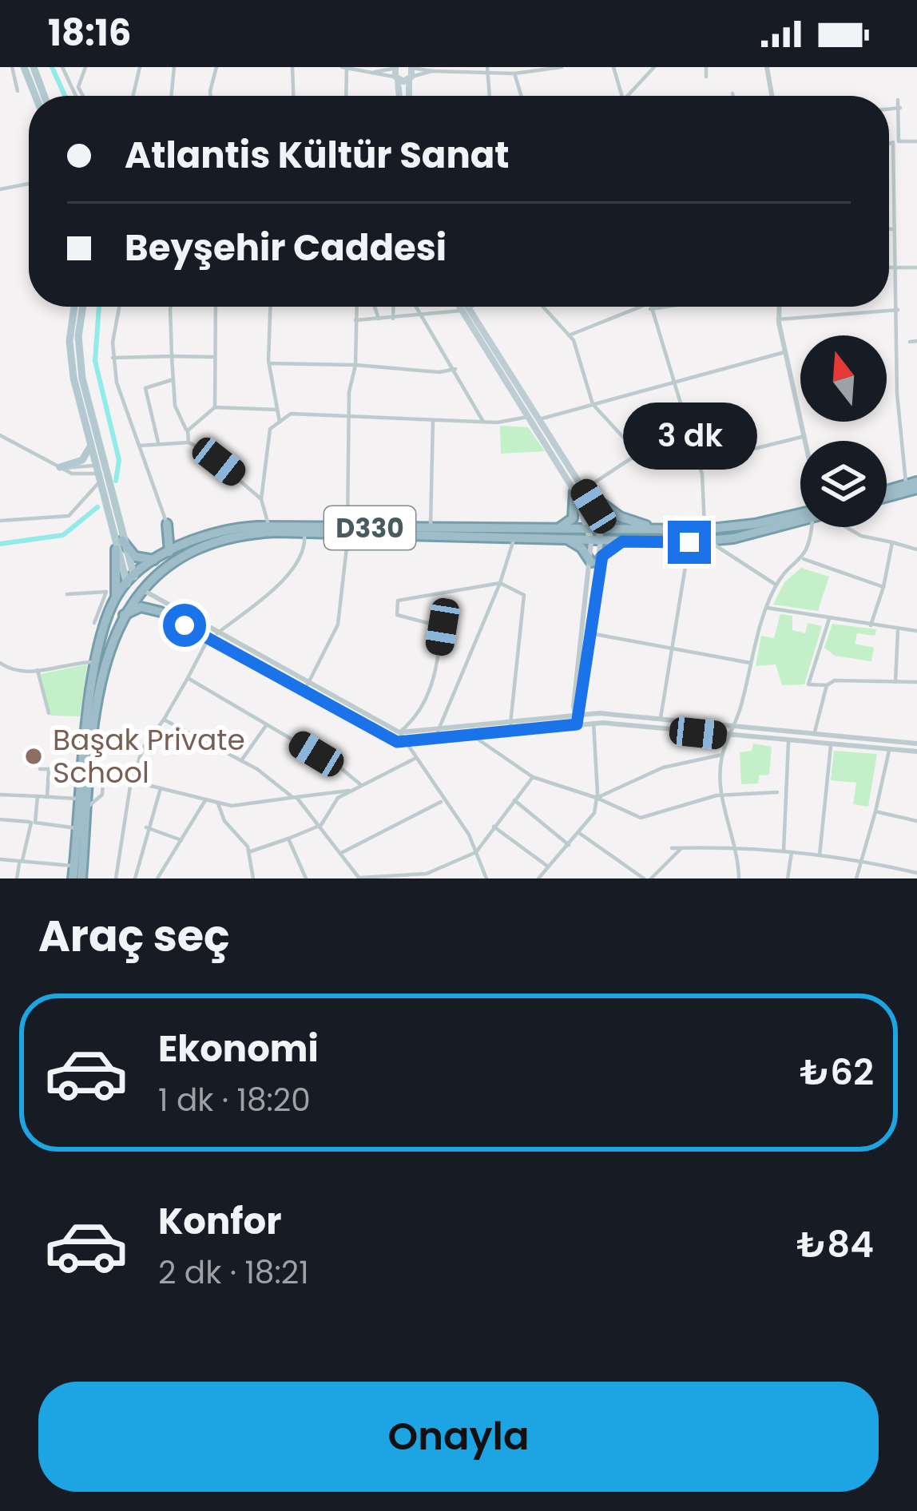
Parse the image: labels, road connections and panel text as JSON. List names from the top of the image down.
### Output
{
  "streets": {
    "highway": ["D330"]
  },
  "places": ["Başak Private School"],
  "north": "top",
  "page": {
    "status": "18:16",
    "banner": ["Atlantis Kültür Sanat", "Beyşehir Caddesi"],
    "bubble": "3 dk",
    "heading": "Araç seç",
    "list": [
      {
        "name": "Ekonomi",
        "note": "1 dk · 18:20",
        "value": "₺62"
      },
      {
        "name": "Konfor",
        "note": "2 dk · 18:21",
        "value": "₺84"
      }
    ],
    "buttons": "Onayla"
  }
}
